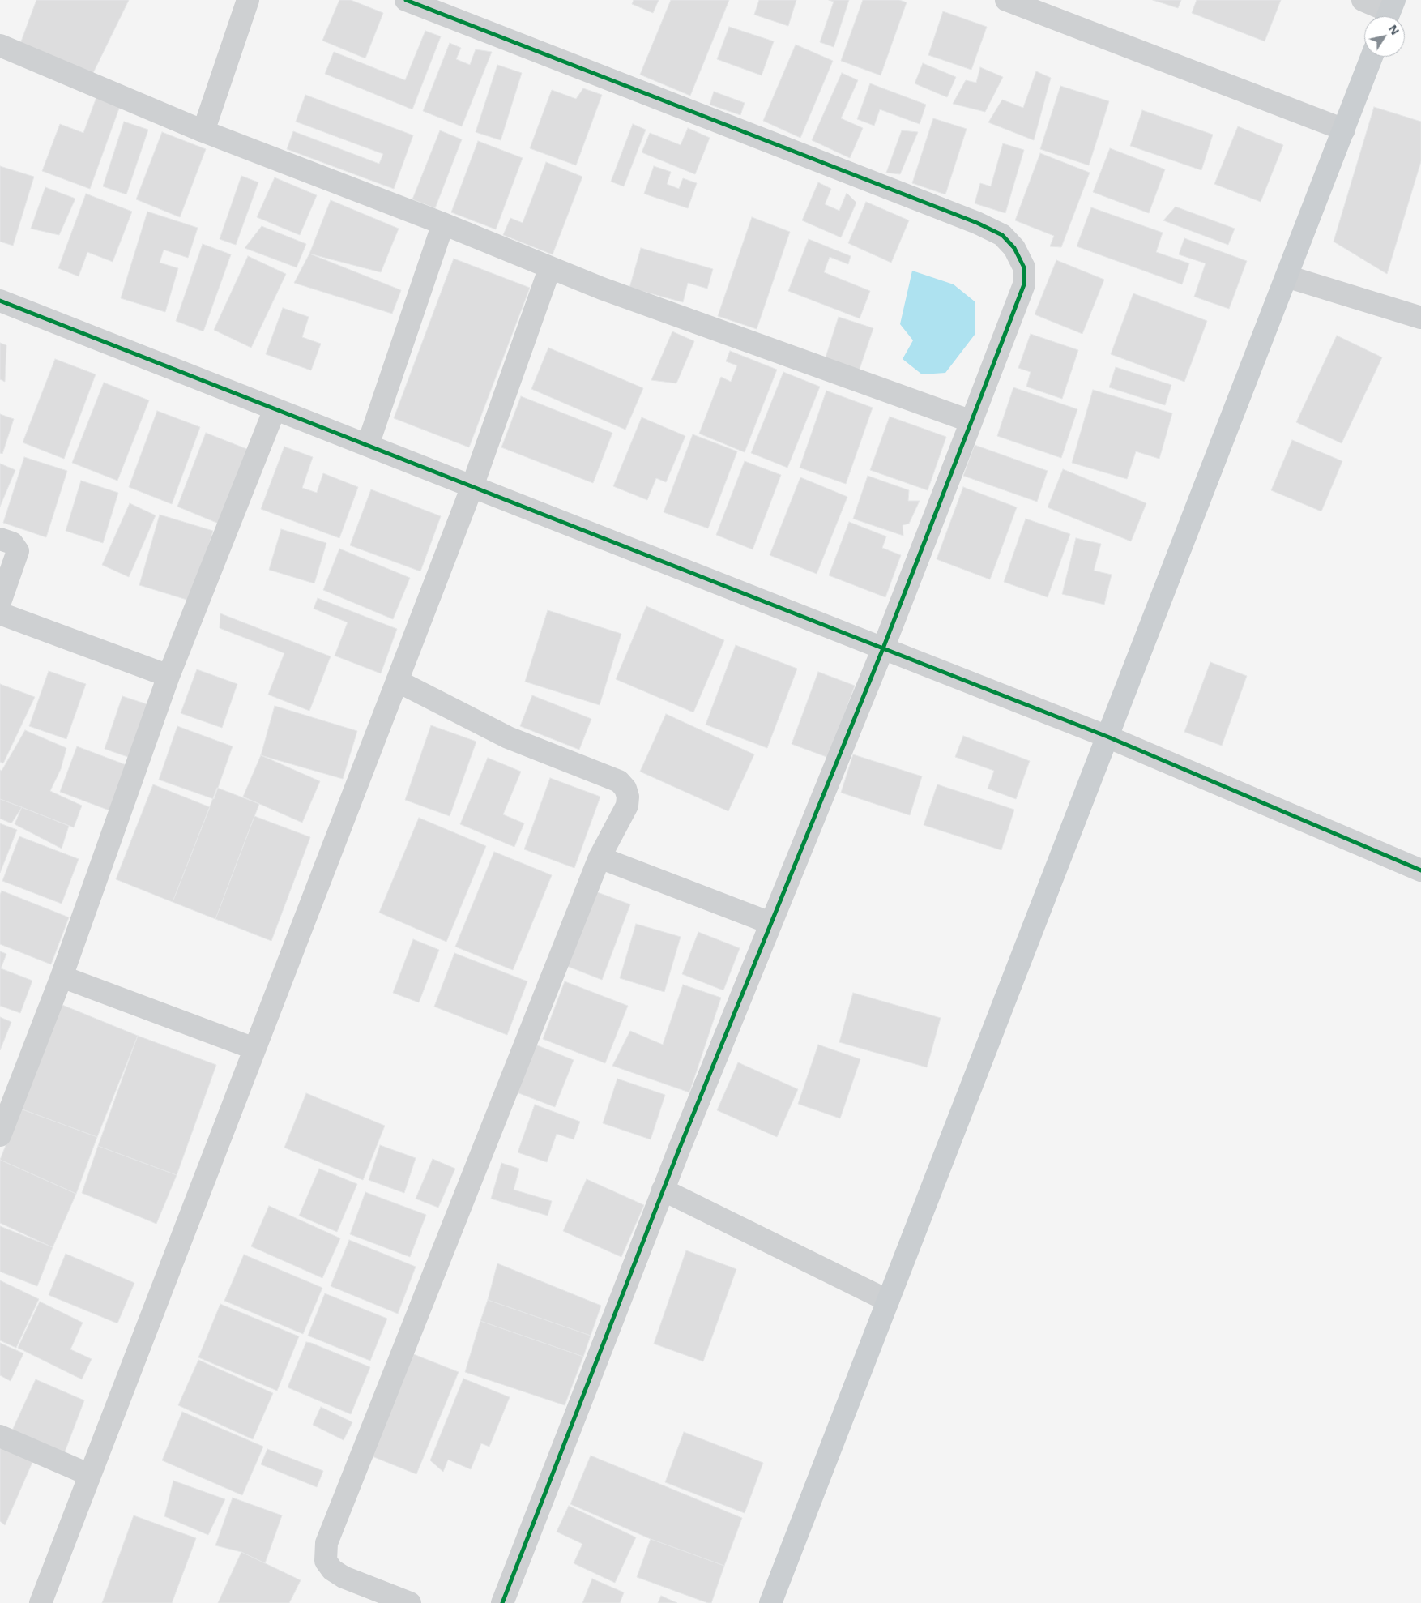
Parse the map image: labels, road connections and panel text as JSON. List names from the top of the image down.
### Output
{
  "north": "top right"
}
